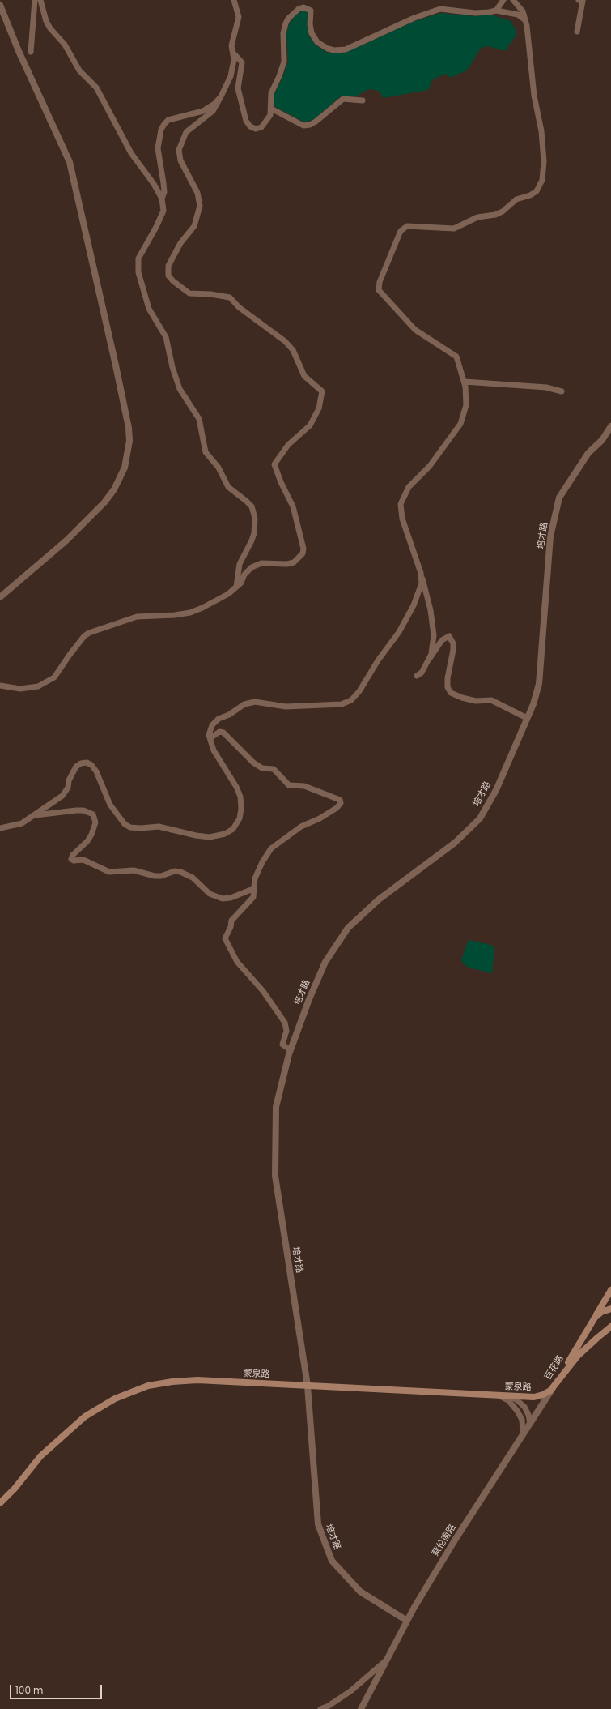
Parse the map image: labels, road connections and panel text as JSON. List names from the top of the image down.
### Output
{
  "streets": {
    "main road": ["百花路", "蒙泉路"],
    "street": ["培才路", "蔡伦南路"]
  },
  "crossings": [
    ["培才路", "蒙泉路"],
    ["培才路", "蔡伦南路"],
    ["百花路", "蒙泉路"],
    ["百花路", "蔡伦南路"],
    ["蒙泉路", "蔡伦南路"]
  ],
  "scale_bar": "100 m"
}
